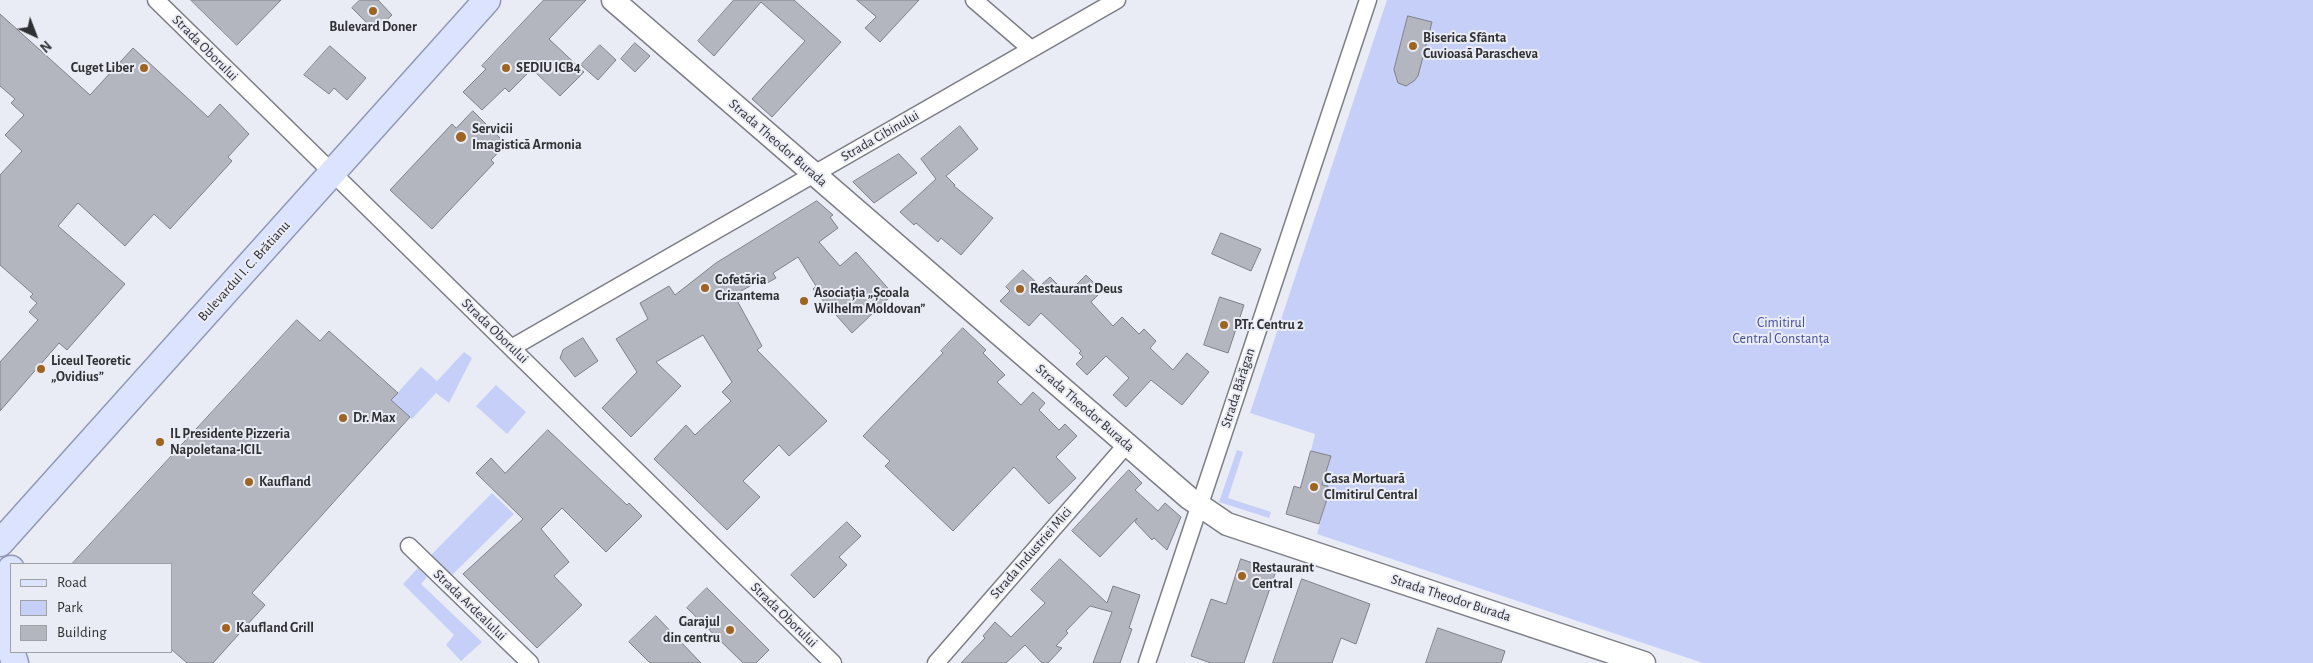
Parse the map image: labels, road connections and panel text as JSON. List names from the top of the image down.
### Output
{
  "streets": {
    "main road": ["Bulevardul I. C. Brătianu"],
    "street": [
      "Strada Oborului",
      "Strada Cibinului",
      "Strada Theodor Burada",
      "Strada Bărăgan",
      "Strada Industriei Mici",
      "Strada Ardealului"
    ]
  },
  "crossings": [
    ["Strada Oborului", "Strada Cibinului"],
    ["Strada Oborului", "Bulevardul I. C. Brătianu"],
    ["Strada Cibinului", "Strada Theodor Burada"],
    ["Strada Theodor Burada", "Strada Bărăgan"],
    ["Strada Theodor Burada", "Strada Industriei Mici"]
  ],
  "parks": ["Cimitirul Central Constanța"],
  "places": [
    "Bulevard Doner",
    "Biserica Sfânta Cuvioasă Parascheva",
    "Cuget Liber",
    "SEDIU ICB4",
    "Servicii Imagistică Armonia",
    "Cofetăria Crizantema",
    "Restaurant Deus",
    "Asociația „Școala Wilhelm Moldovan”",
    "P.Tr. Centru 2",
    "Liceul Teoretic „Ovidius”",
    "Dr. Max",
    "IL Presidente Pizzeria Napoletana-ICIL",
    "Kaufland",
    "Casa Mortuară CImitirul Central",
    "Restaurant Central",
    "Kaufland Grill",
    "Garajul din centru"
  ],
  "legend": ["Road", "Park", "Building"],
  "north": "bottom right"
}
